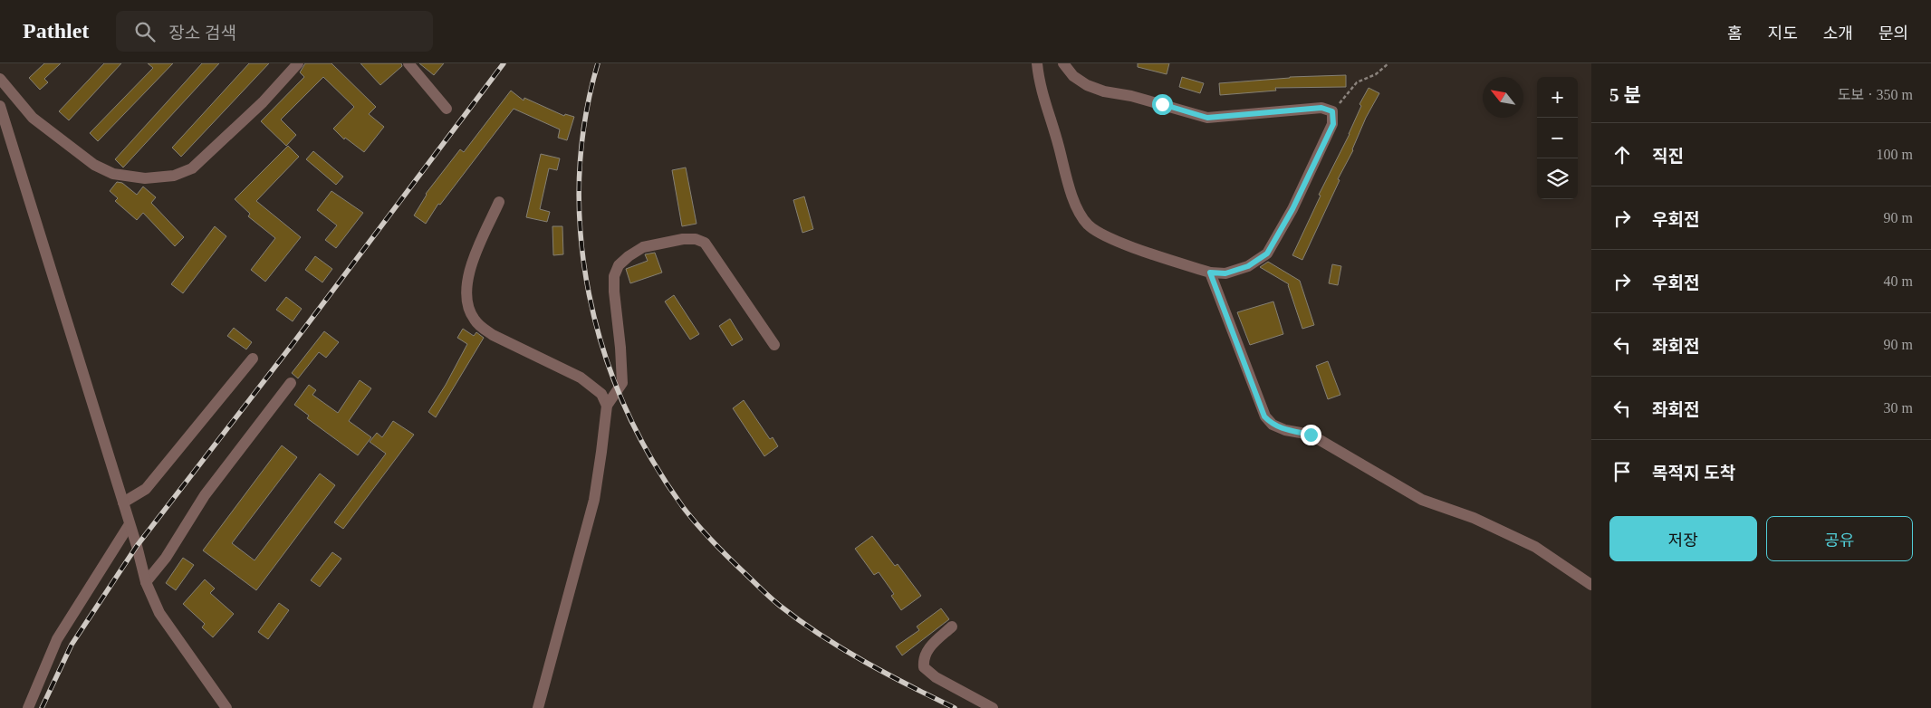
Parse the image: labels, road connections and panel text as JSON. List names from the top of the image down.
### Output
{
  "north": "top left",
  "page": {
    "header": "Pathlet",
    "search": "장소 검색",
    "nav": [
      "홈",
      "지도",
      "소개",
      "문의"
    ],
    "heading": ["5 분", "도보 · 350 m"],
    "map_buttons": ["+", "−"],
    "list": [
      ["직진", "100 m"],
      ["우회전", "90 m"],
      ["우회전", "40 m"],
      ["좌회전", "90 m"],
      ["좌회전", "30 m"],
      "목적지 도착"
    ],
    "buttons": ["저장", "공유"]
  }
}
